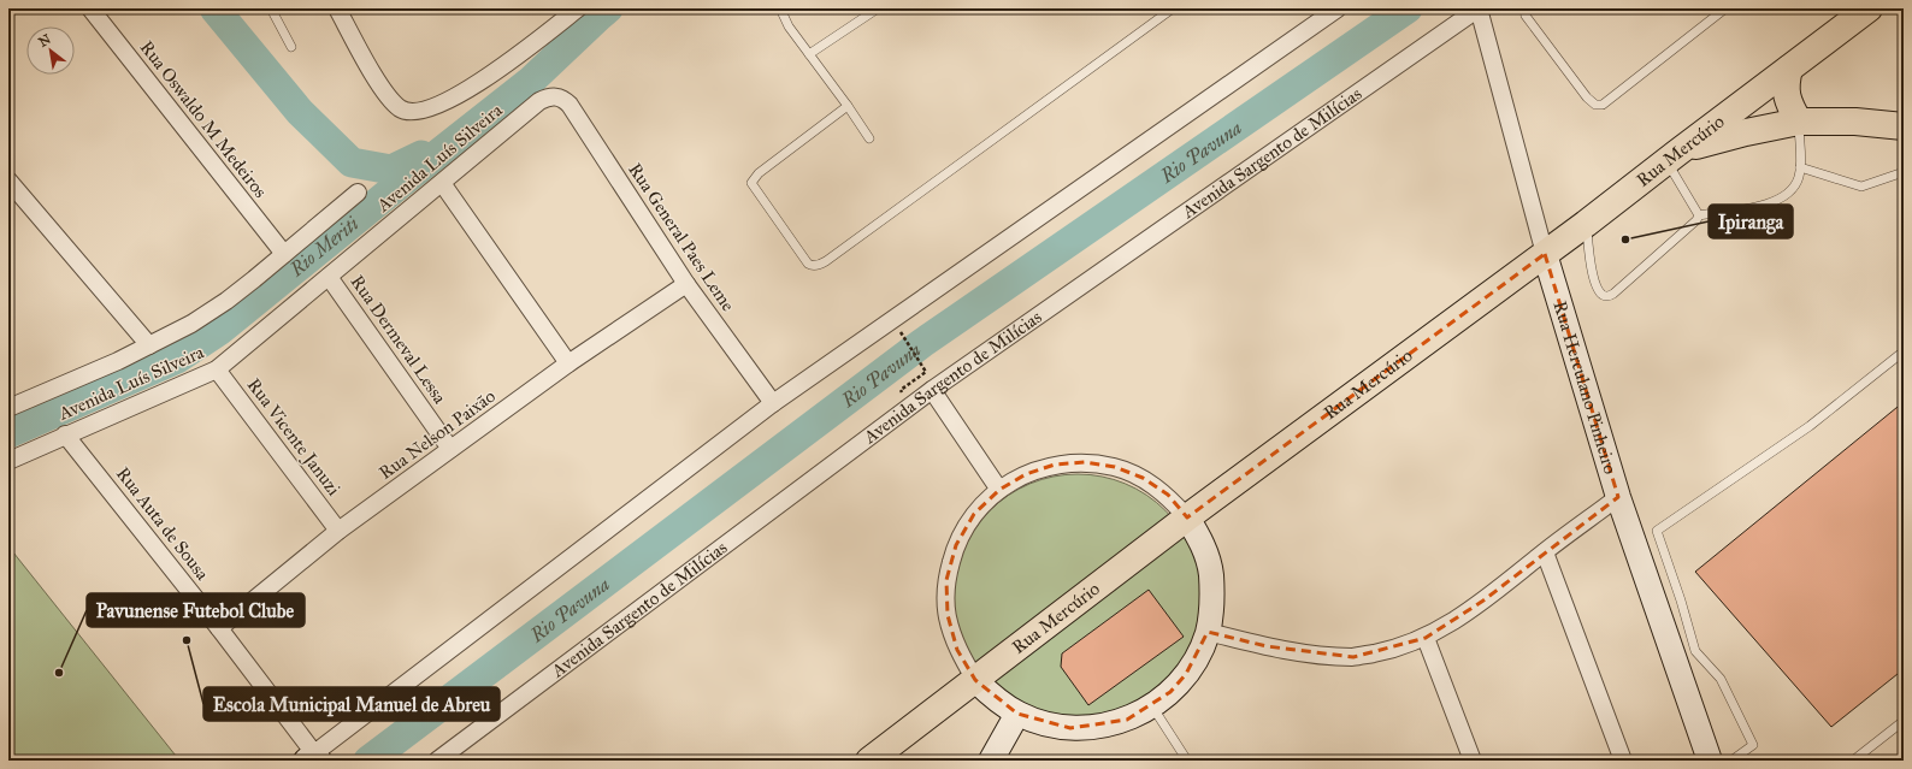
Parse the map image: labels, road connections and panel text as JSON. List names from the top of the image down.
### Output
{
  "streets": {
    "main road": ["Rua Mercúrio"],
    "street": [
      "Rua Oswaldo M Medeiros",
      "Avenida Sargento de Milícias",
      "Avenida Luís Silveira",
      "Rua General Paes Leme",
      "Rua Dermeval Lessa",
      "Rua Herculano Pinheiro",
      "Rua Nelson Paixão",
      "Rua Vicente Januzi",
      "Rua Auta de Sousa"
    ]
  },
  "crossings": [
    ["Rua Oswaldo M Medeiros", "Avenida Luís Silveira"],
    ["Rua Mercúrio", "Rua Herculano Pinheiro"],
    ["Avenida Sargento de Milícias", "Rua Herculano Pinheiro"],
    ["Avenida Luís Silveira", "Rua General Paes Leme"],
    ["Avenida Luís Silveira", "Rua Dermeval Lessa"],
    ["Avenida Luís Silveira", "Rua Vicente Januzi"],
    ["Avenida Luís Silveira", "Rua Auta de Sousa"],
    ["Rua General Paes Leme", "Rua Nelson Paixão"],
    ["Rua Dermeval Lessa", "Rua Nelson Paixão"],
    ["Rua Nelson Paixão", "Rua Vicente Januzi"],
    ["Rua Nelson Paixão", "Rua Auta de Sousa"]
  ],
  "water": ["Rio Pavuna", "Rio Meriti"],
  "places": ["Ipiranga", "Escola Municipal Manuel de Abreu", "Pavunense Futebol Clube"],
  "north": "top left"
}
